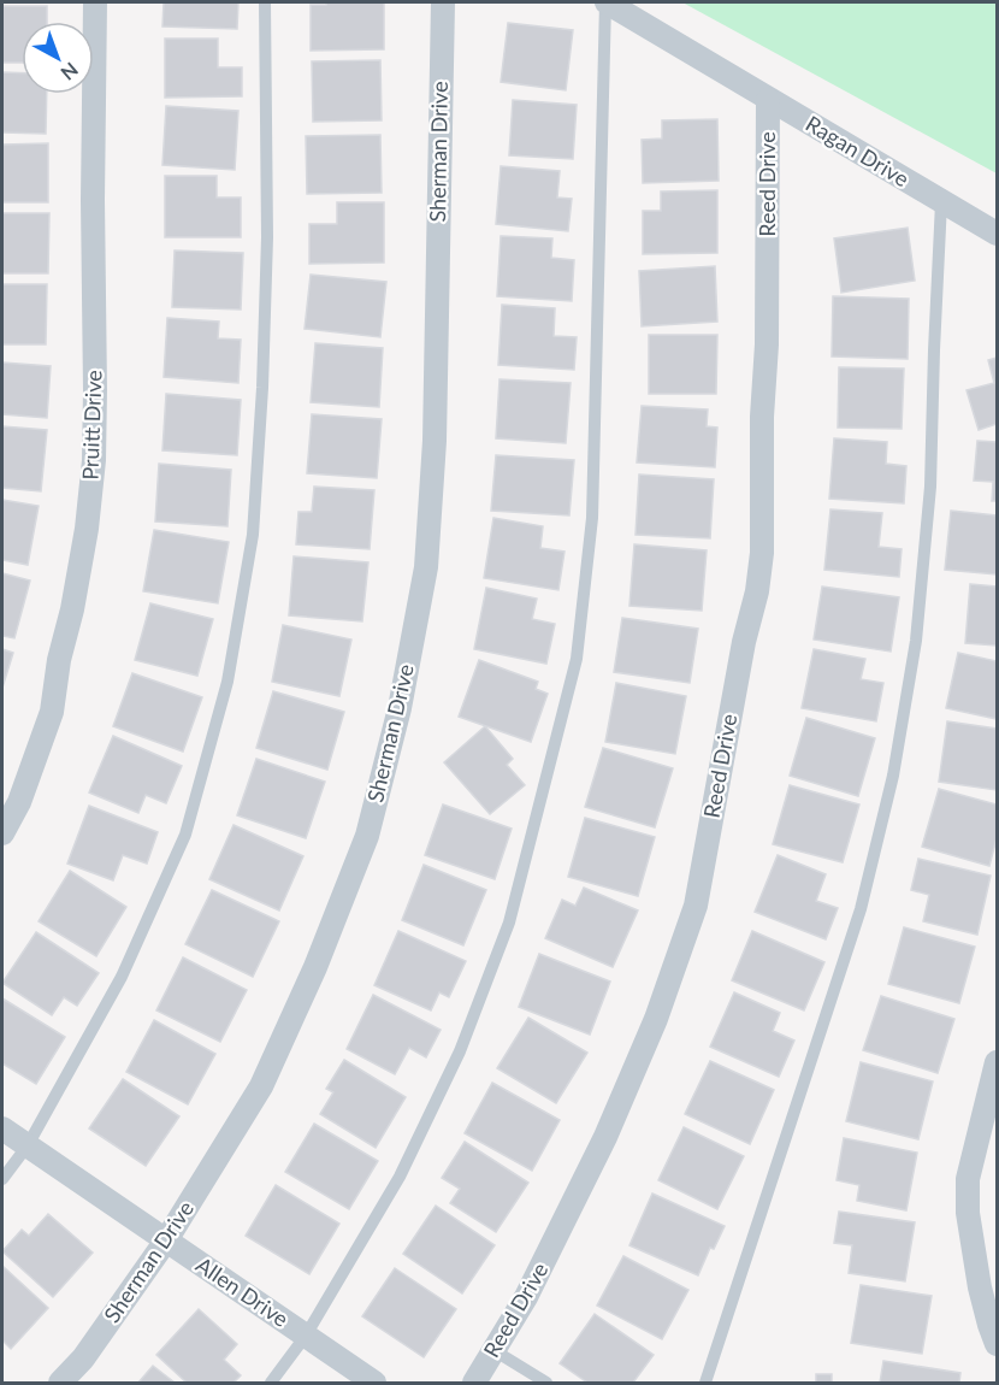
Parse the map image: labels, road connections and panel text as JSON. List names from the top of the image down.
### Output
{
  "streets": {
    "street": [
      "Sherman Drive",
      "Ragan Drive",
      "Reed Drive",
      "Pruitt Drive",
      "Allen Drive"
    ]
  },
  "crossings": [
    ["Sherman Drive", "Allen Drive"],
    ["Ragan Drive", "Reed Drive"]
  ],
  "north": "bottom right"
}
